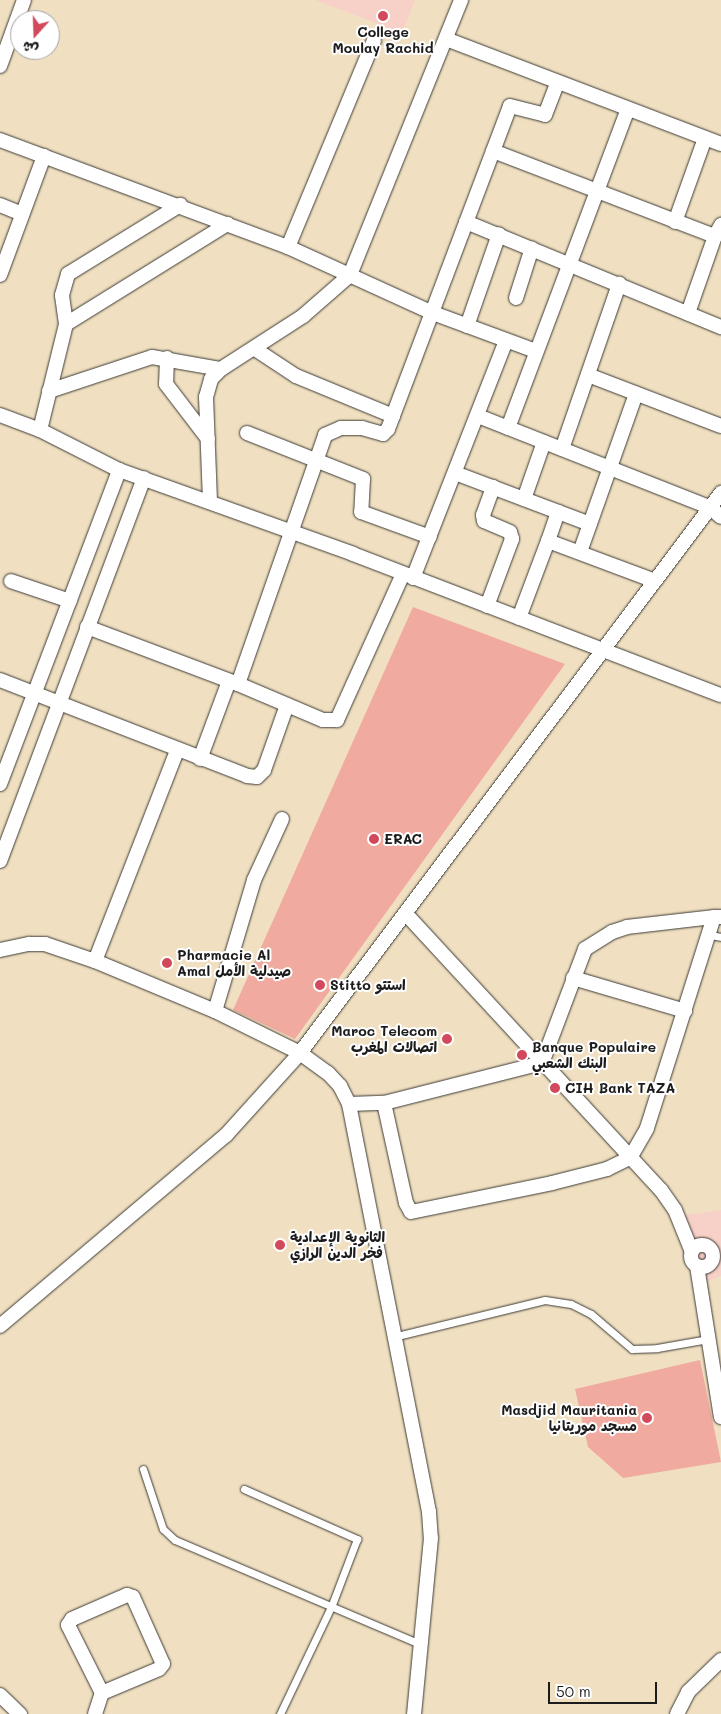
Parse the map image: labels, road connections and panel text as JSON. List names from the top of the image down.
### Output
{
  "places": [
    "College Moulay Rachid",
    "ERAC",
    "Pharmacie Al Amal صيدلية الأمل",
    "Stitto استتو",
    "Maroc Telecom اتصالات المغرب",
    "Banque Populaire البنك الشعبي",
    "CIH Bank TAZA",
    "الثانوية الإعدادية فخر الدين الرازي",
    "Masdjid Mauritania مسجد موريتانيا"
  ],
  "scale_bar": "50 m",
  "north": "bottom"
}
